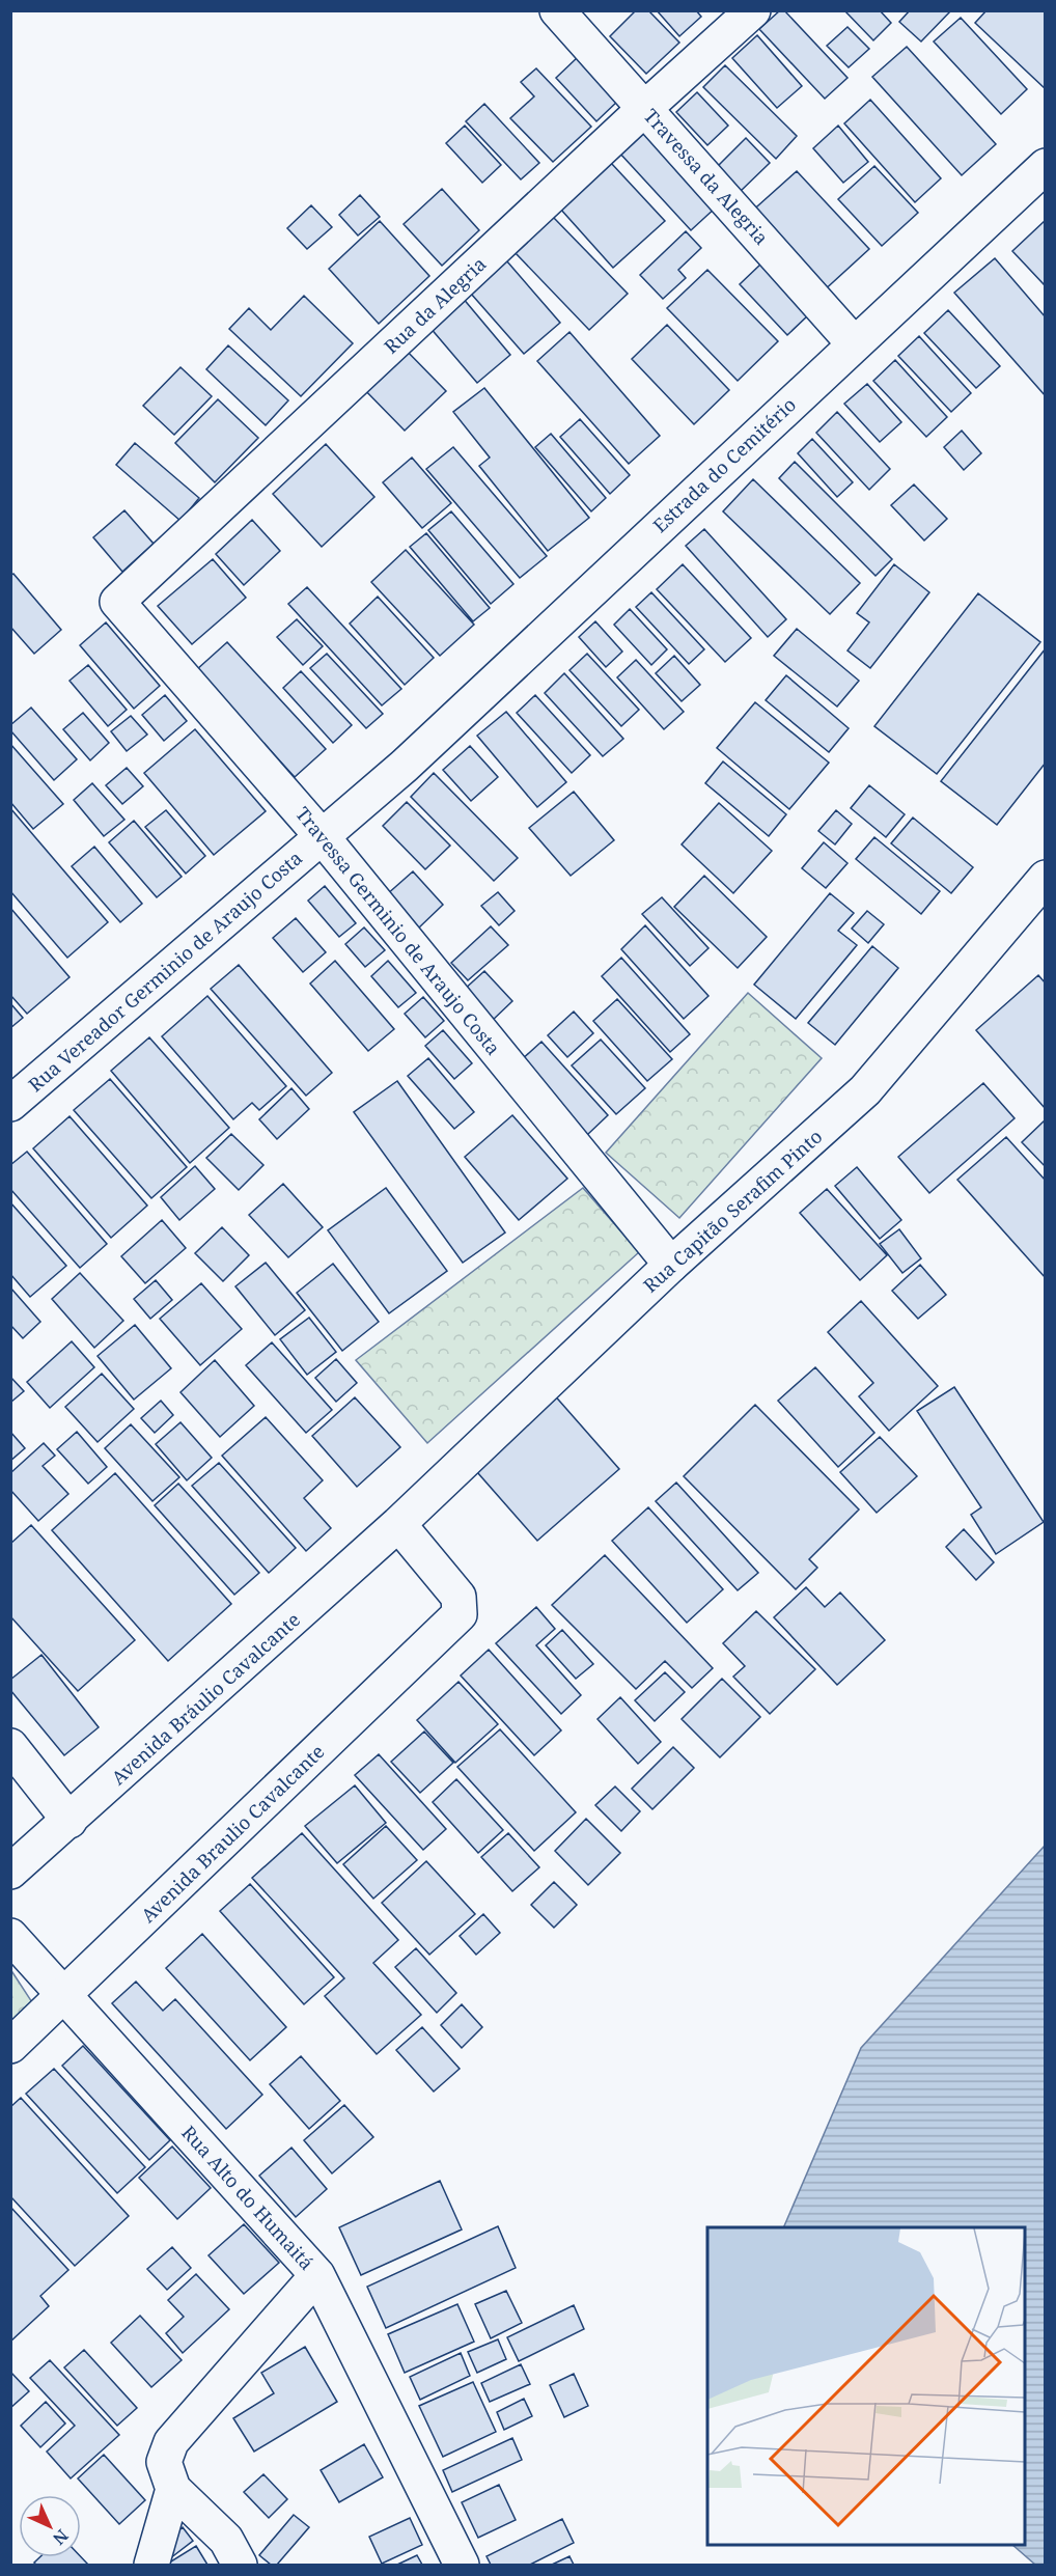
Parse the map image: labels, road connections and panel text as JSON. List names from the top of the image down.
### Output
{
  "streets": {
    "street": [
      "Travessa da Alegria",
      "Rua da Alegria",
      "Estrada do Cemitério",
      "Travessa Germinio de Araujo Costa",
      "Rua Vereador Germinio de Araujo Costa",
      "Rua Capitão Serafim Pinto",
      "Avenida Bráulio Cavalcante",
      "Avenida Braulio Cavalcante",
      "Rua Alto do Humaitá"
    ]
  },
  "crossings": [
    ["Travessa da Alegria", "Rua da Alegria"],
    ["Travessa da Alegria", "Estrada do Cemitério"],
    ["Rua da Alegria", "Travessa Germinio de Araujo Costa"],
    ["Estrada do Cemitério", "Rua Vereador Germinio de Araujo Costa"],
    ["Travessa Germinio de Araujo Costa", "Rua Vereador Germinio de Araujo Costa"],
    ["Travessa Germinio de Araujo Costa", "Rua Capitão Serafim Pinto"],
    ["Rua Capitão Serafim Pinto", "Avenida Bráulio Cavalcante"],
    ["Rua Capitão Serafim Pinto", "Avenida Braulio Cavalcante"],
    ["Avenida Bráulio Cavalcante", "Avenida Braulio Cavalcante"],
    ["Avenida Braulio Cavalcante", "Rua Alto do Humaitá"]
  ],
  "north": "bottom right"
}
